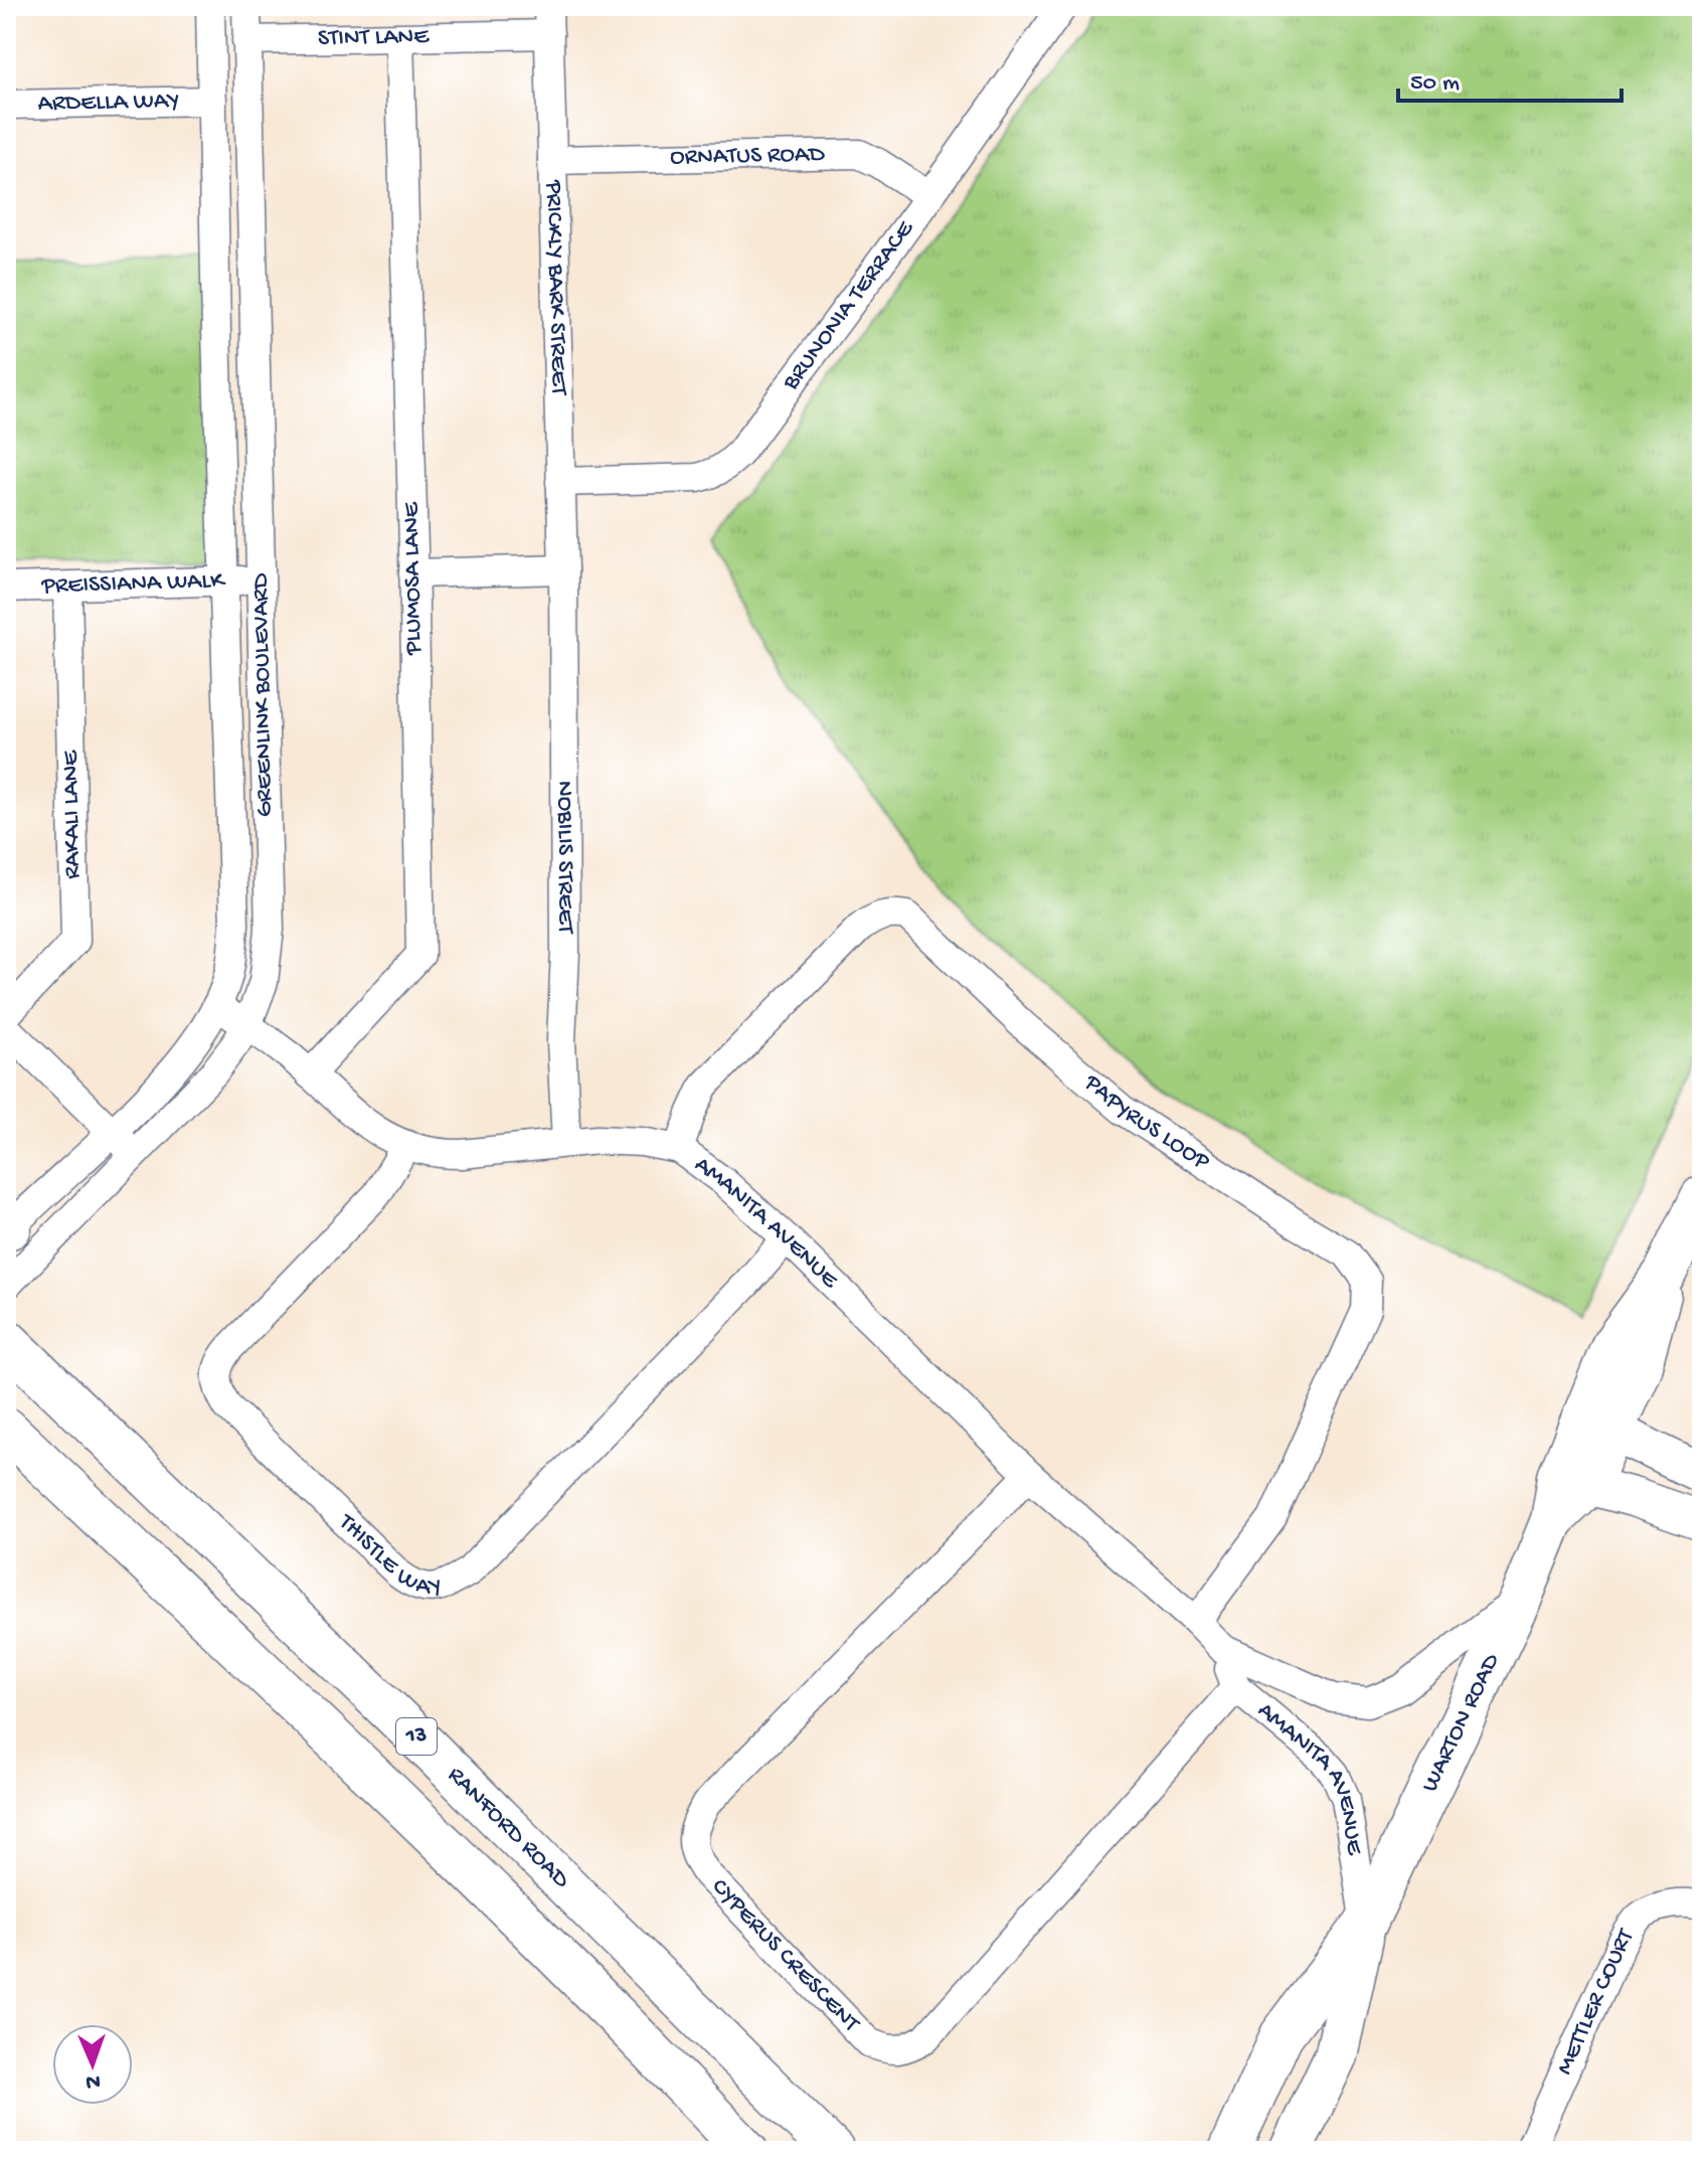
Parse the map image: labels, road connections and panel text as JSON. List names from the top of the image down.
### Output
{
  "streets": {
    "main road": ["WARTON ROAD", "13", "RANFORD ROAD"],
    "street": [
      "STINT LANE",
      "ARDELLA WAY",
      "ORNATUS ROAD",
      "PRICKLY BARK STREET",
      "BRUNONIA TERRACE",
      "PLUMOSA LANE",
      "PREISSIANA WALK",
      "GREENLINK BOULEVARD",
      "RAKALI LANE",
      "NOBILIS STREET",
      "PAPYRUS LOOP",
      "AMANITA AVENUE",
      "THISTLE WAY",
      "CYPERUS CRESCENT",
      "METTLER COURT"
    ]
  },
  "crossings": [
    ["STINT LANE", "PRICKLY BARK STREET"],
    ["STINT LANE", "PLUMOSA LANE"],
    ["STINT LANE", "GREENLINK BOULEVARD"],
    ["ARDELLA WAY", "GREENLINK BOULEVARD"],
    ["ORNATUS ROAD", "PRICKLY BARK STREET"],
    ["ORNATUS ROAD", "BRUNONIA TERRACE"],
    ["PRICKLY BARK STREET", "BRUNONIA TERRACE"],
    ["PRICKLY BARK STREET", "NOBILIS STREET"],
    ["PLUMOSA LANE", "AMANITA AVENUE"],
    ["PREISSIANA WALK", "GREENLINK BOULEVARD"],
    ["PREISSIANA WALK", "RAKALI LANE"],
    ["GREENLINK BOULEVARD", "AMANITA AVENUE"],
    ["NOBILIS STREET", "AMANITA AVENUE"],
    ["PAPYRUS LOOP", "AMANITA AVENUE"],
    ["AMANITA AVENUE", "THISTLE WAY"],
    ["AMANITA AVENUE", "WARTON ROAD"],
    ["AMANITA AVENUE", "CYPERUS CRESCENT"]
  ],
  "scale_bar": "50 m",
  "north": "bottom"
}
